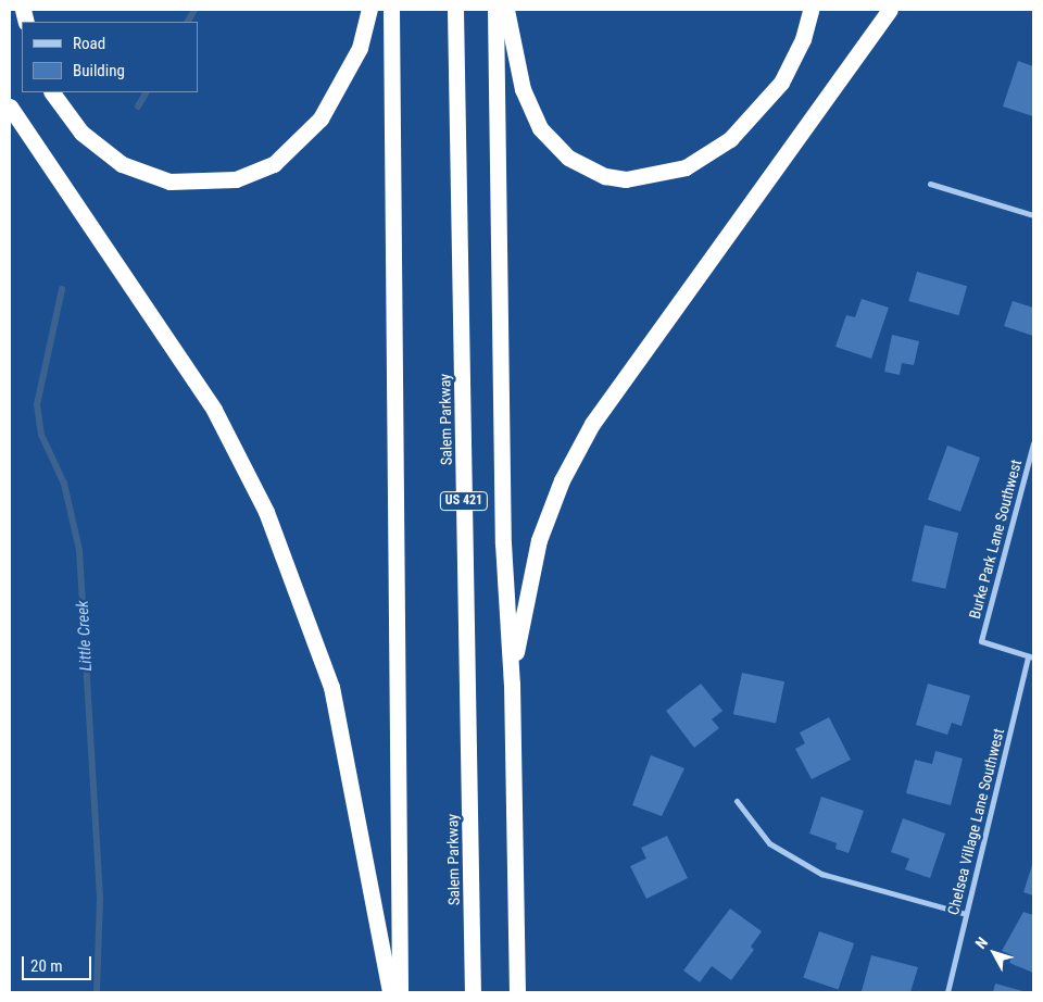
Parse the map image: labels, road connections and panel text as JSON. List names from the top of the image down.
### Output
{
  "streets": {
    "highway": ["Salem Parkway", "US 421"],
    "street": ["Burke Park Lane Southwest", "Chelsea Village Lane Southwest"]
  },
  "crossings": [
    ["Burke Park Lane Southwest", "Chelsea Village Lane Southwest"]
  ],
  "water": ["Little Creek"],
  "legend": ["Road", "Building"],
  "scale_bar": "20 m",
  "north": "top left"
}
